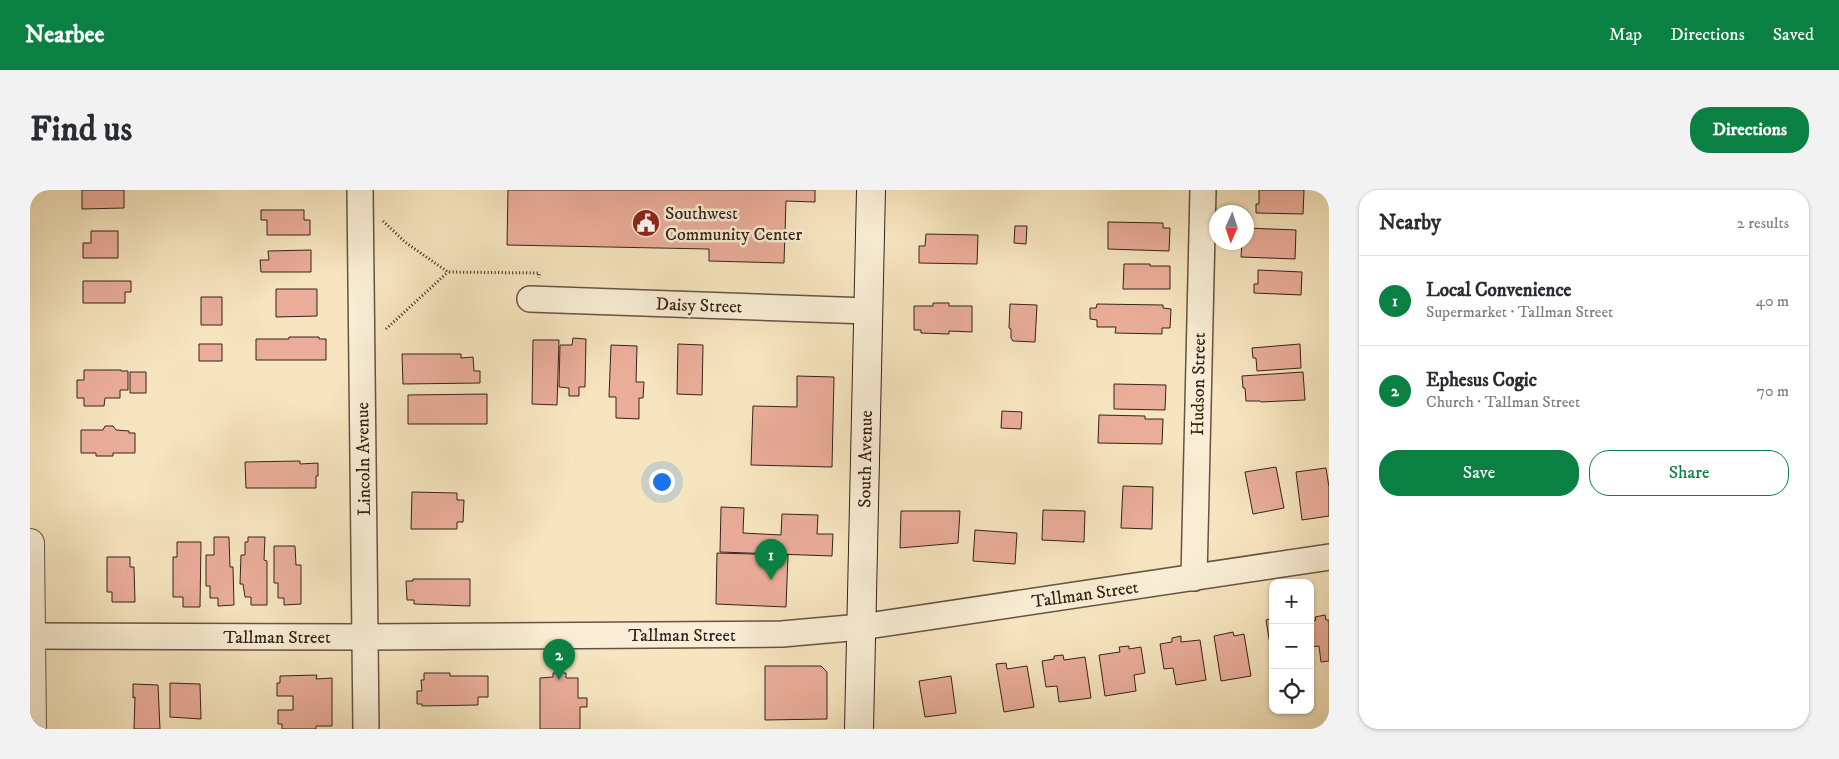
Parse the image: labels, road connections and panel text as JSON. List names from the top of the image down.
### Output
{
  "streets": {
    "main road": ["South Avenue"],
    "street": [
      "Daisy Street",
      "Hudson Street",
      "Lincoln Avenue",
      "Tallman Street"
    ]
  },
  "crossings": [
    ["Daisy Street", "South Avenue"],
    ["Hudson Street", "Tallman Street"],
    ["Lincoln Avenue", "Tallman Street"],
    ["South Avenue", "Tallman Street"]
  ],
  "places": {
    "public building": ["Southwest Community Center"]
  },
  "north": "bottom",
  "page": {
    "header": "Nearbee",
    "nav": ["Map", "Directions", "Saved"],
    "buttons": [
      "Directions",
      ["Save", "Share"]
    ],
    "title": "Find us",
    "heading": ["Nearby", "2 results"],
    "list": [
      {
        "mark": "1",
        "name": "Local Convenience",
        "note": "Supermarket · Tallman Street",
        "value": "40 m"
      },
      {
        "mark": "2",
        "name": "Ephesus Cogic",
        "note": "Church · Tallman Street",
        "value": "70 m"
      }
    ],
    "pins": ["1", "2"],
    "map_buttons": ["+", "−"]
  }
}
